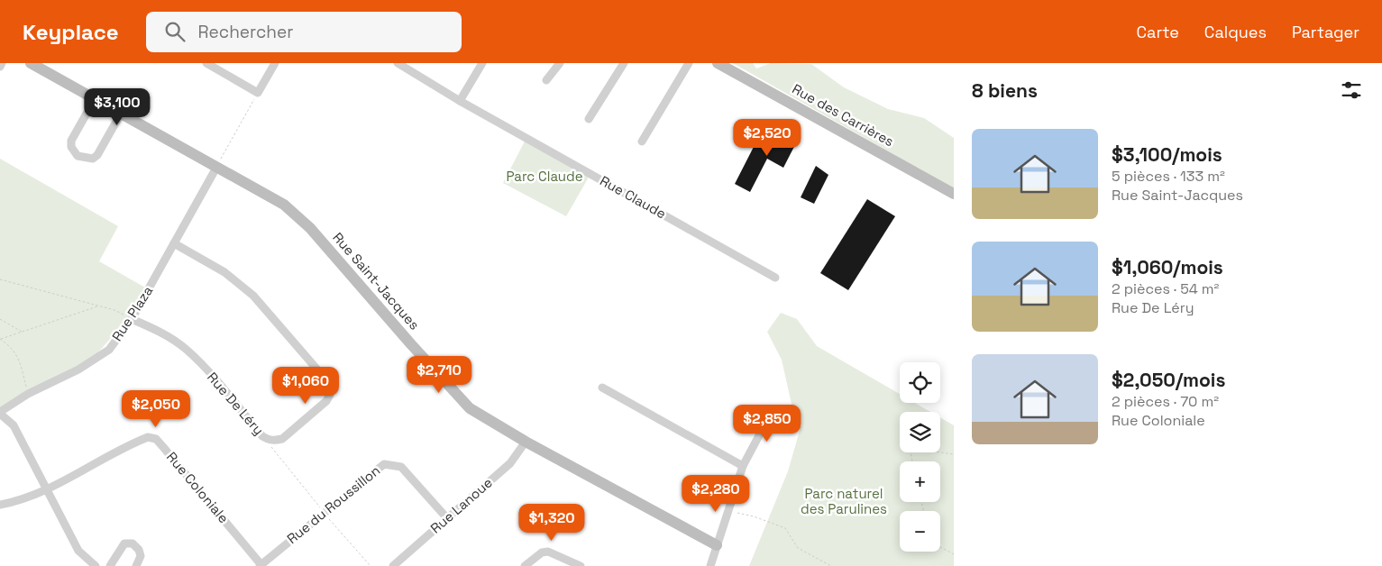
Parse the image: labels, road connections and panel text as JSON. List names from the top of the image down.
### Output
{
  "streets": {
    "street": [
      "Rue des Carrières",
      "Rue Claude",
      "Rue Saint-Jacques",
      "Rue Plaza",
      "Rue De Léry",
      "Rue Coloniale",
      "Rue du Roussillon",
      "Rue Lanoue"
    ]
  },
  "crossings": [
    ["Rue Saint-Jacques", "Rue Plaza"],
    ["Rue Saint-Jacques", "Rue Lanoue"],
    ["Rue Plaza", "Rue De Léry"],
    ["Rue Coloniale", "Rue du Roussillon"],
    ["Rue du Roussillon", "Rue Lanoue"]
  ],
  "parks": ["Parc Claude", "Parc naturel des Parulines"],
  "page": {
    "header": "Keyplace",
    "search": "Rechercher",
    "nav": ["Carte", "Calques", "Partager"],
    "heading": "8 biens",
    "price": [
      "$3,100",
      "$2,520",
      "$2,710",
      "$1,060",
      "$2,050",
      "$2,850",
      "$2,280",
      "$1,320"
    ],
    "list": [
      {
        "name": "$3,100/mois",
        "note": "5 pièces · 133 m² · Rue Saint-Jacques"
      },
      {
        "name": "$1,060/mois",
        "note": "2 pièces · 54 m² · Rue De Léry"
      },
      {
        "name": "$2,050/mois",
        "note": "2 pièces · 70 m² · Rue Coloniale"
      }
    ],
    "map_buttons": ["+", "−"]
  }
}
